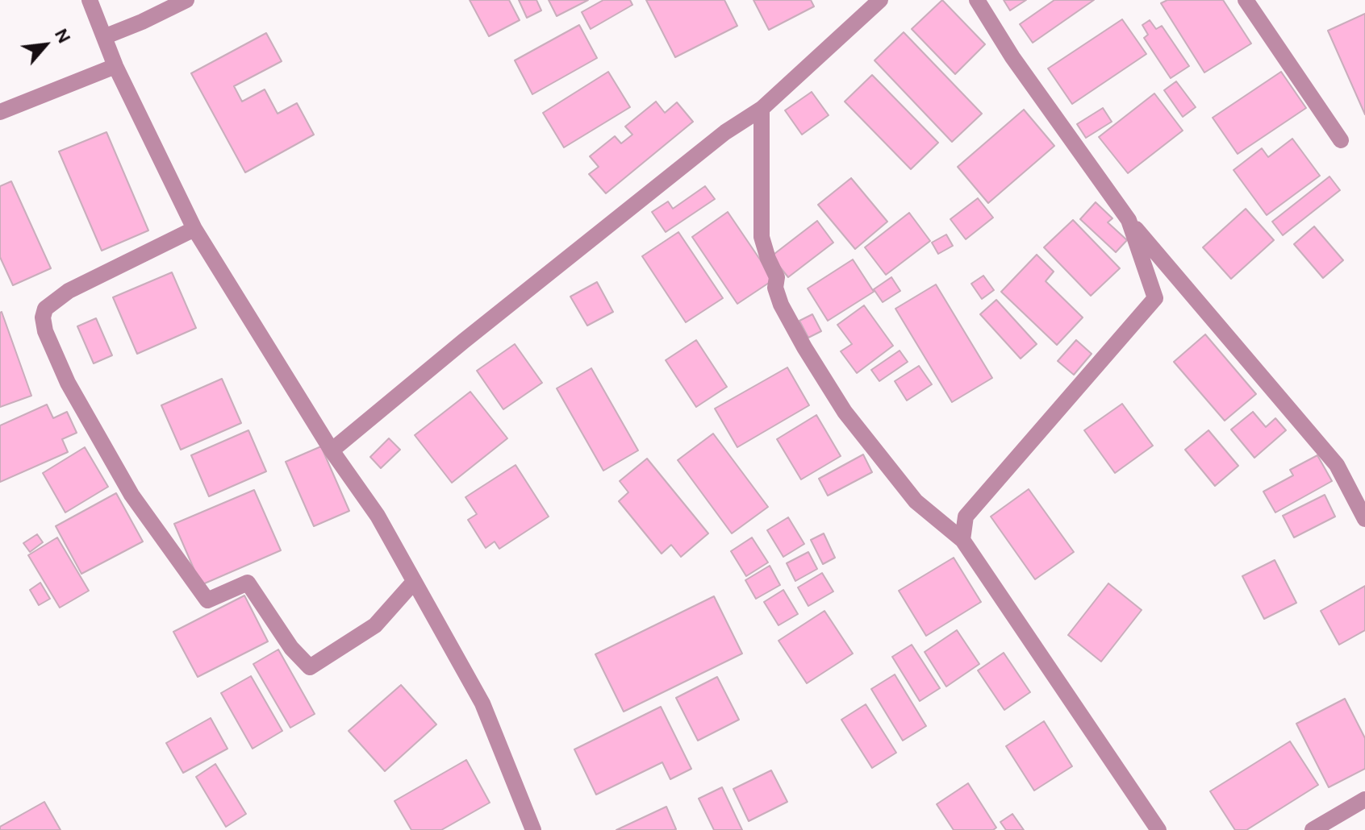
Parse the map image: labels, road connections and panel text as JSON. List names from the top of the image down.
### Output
{
  "north": "top right"
}
